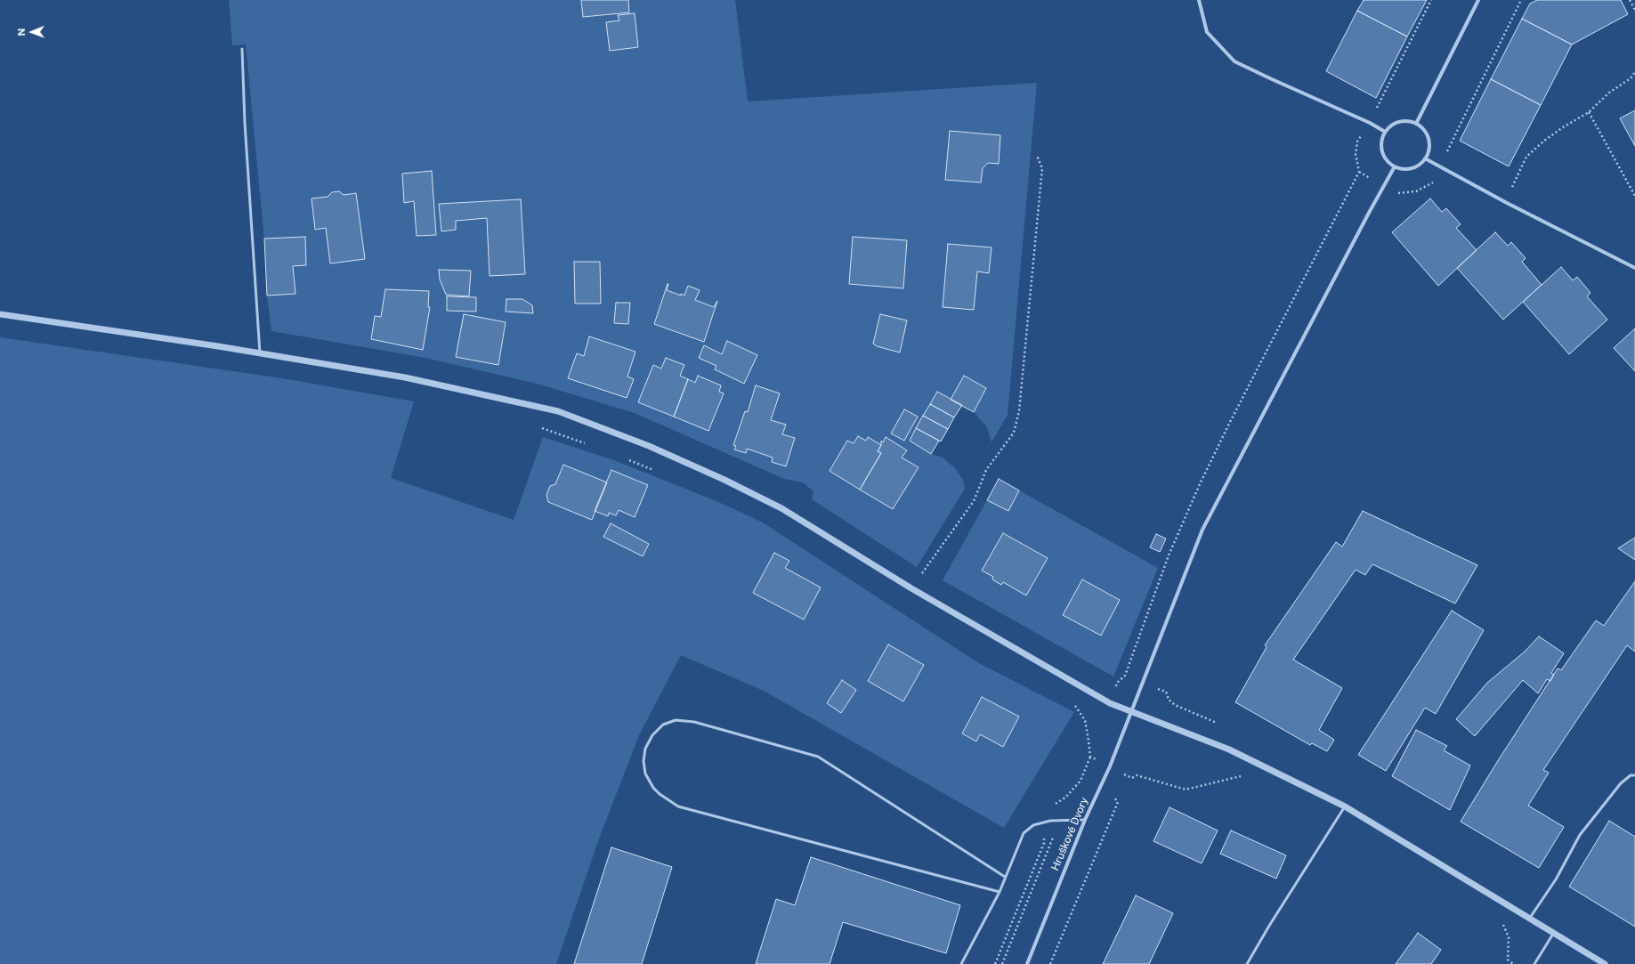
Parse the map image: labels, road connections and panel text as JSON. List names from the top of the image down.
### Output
{
  "streets": {
    "street": ["Hruškové Dvory"]
  },
  "north": "left"
}
